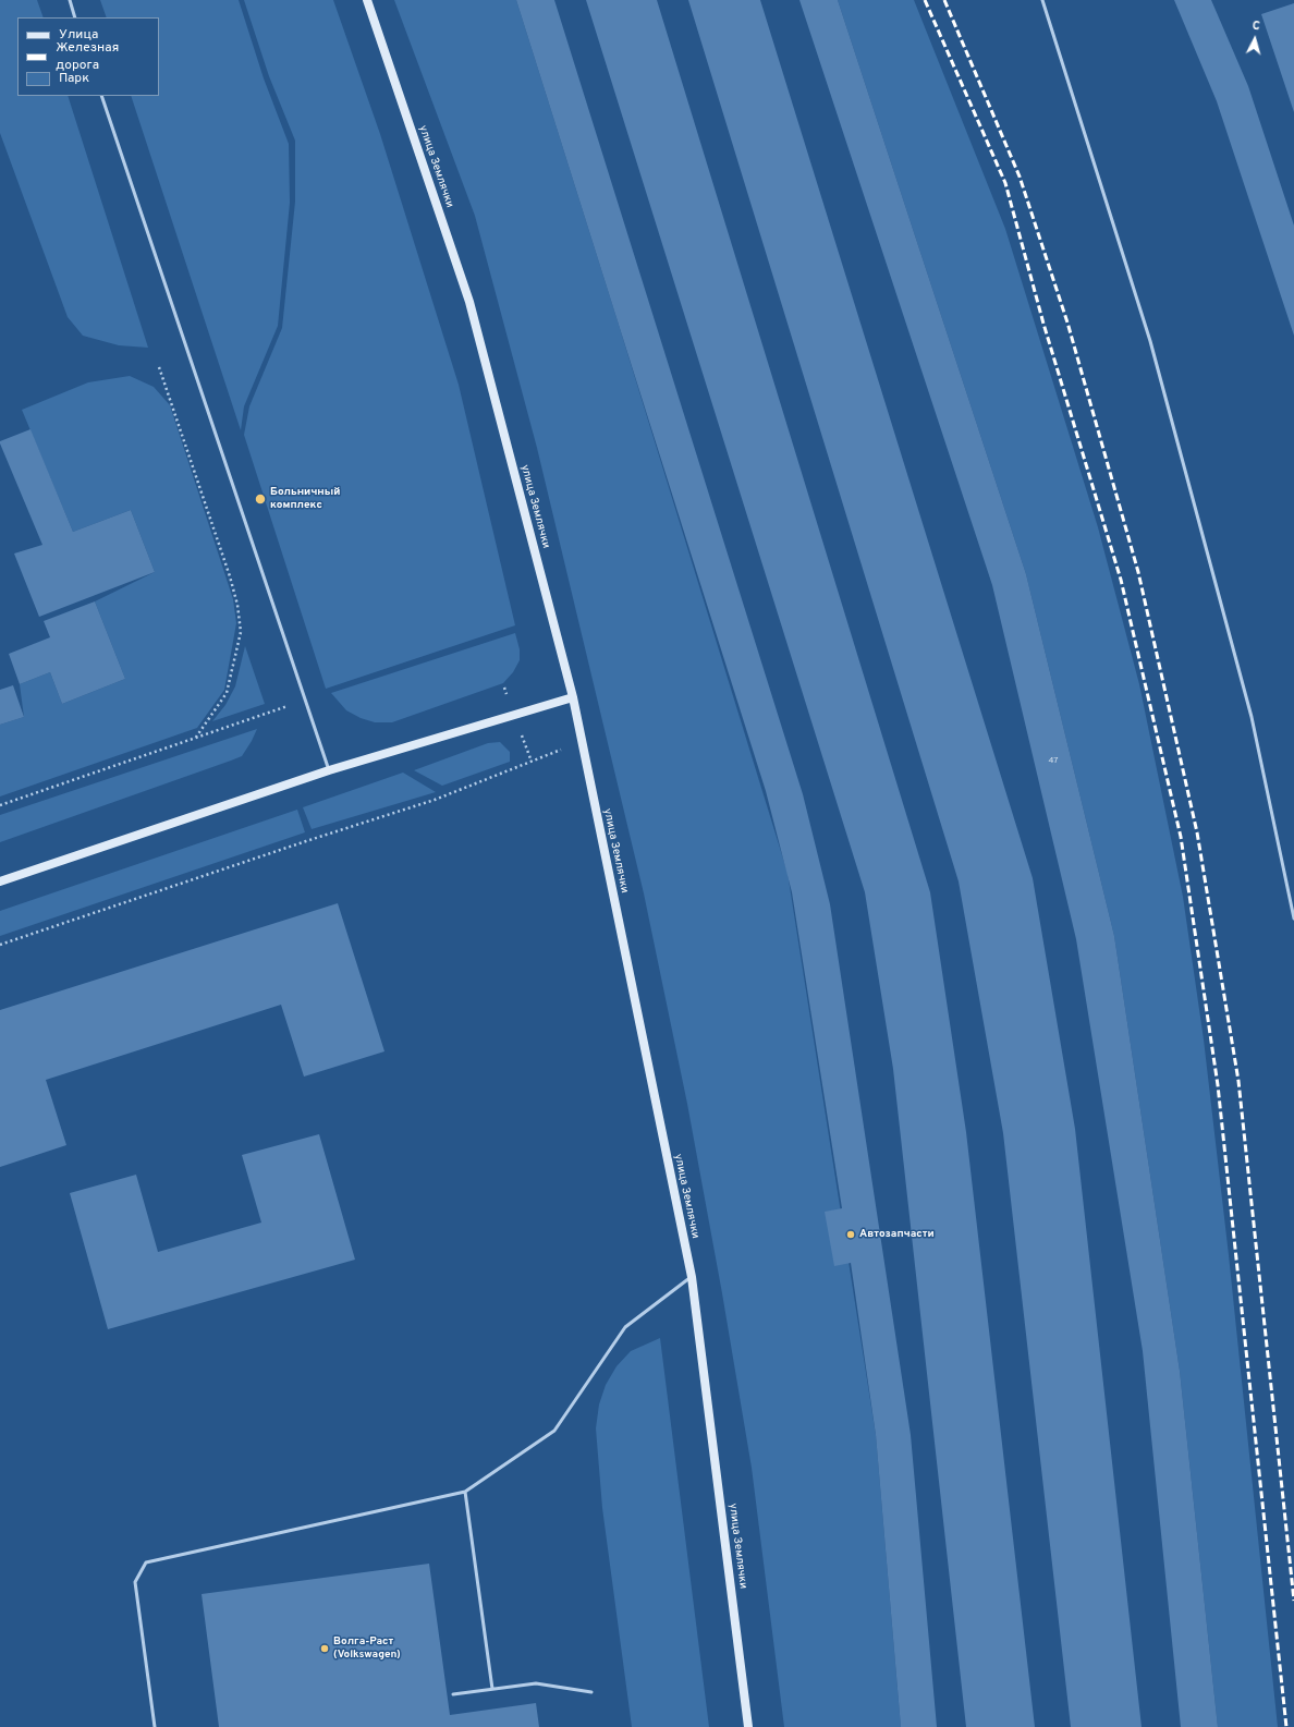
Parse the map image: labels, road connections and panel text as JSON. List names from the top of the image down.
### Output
{
  "streets": {
    "main road": ["улица Землячки"]
  },
  "places": ["Больничный комплекс", "Автозапчасти", "Волга-Раст (Volkswagen)"],
  "house_numbers": ["47"],
  "legend": ["Улица", "Железная дорога", "Парк"],
  "north": "top"
}
